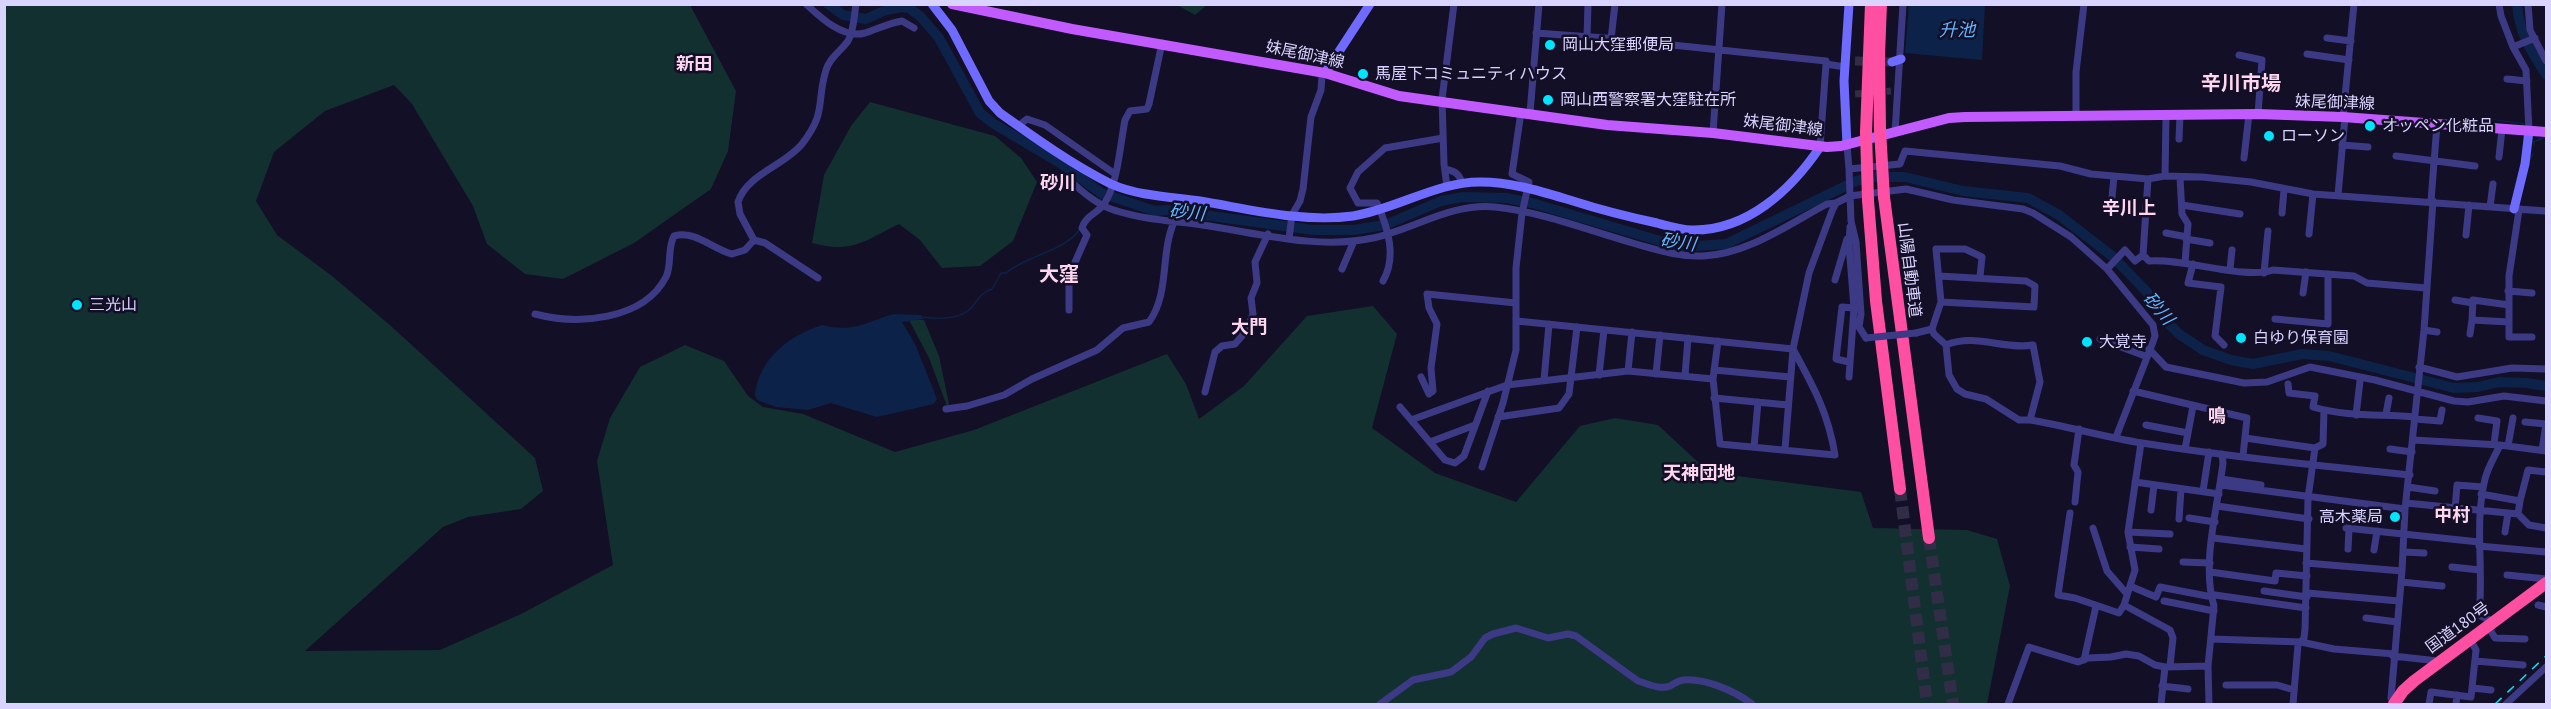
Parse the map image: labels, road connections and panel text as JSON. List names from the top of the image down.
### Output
{
  "streets": {
    "highway": ["山陽自動車道", "国道180号"],
    "main road": ["妹尾御津線"]
  },
  "districts": [
    "新田",
    "辛川市場",
    "砂川",
    "辛川上",
    "大窪",
    "大門",
    "鳴",
    "天神団地",
    "中村"
  ],
  "water": ["升池", "砂川"],
  "places": [
    "岡山大窪郵便局",
    "馬屋下コミュニティハウス",
    "岡山西警察署大窪駐在所",
    "オッペン化粧品",
    "ローソン",
    "三光山",
    "白ゆり保育園",
    "大覚寺",
    "高木薬局"
  ]
}
